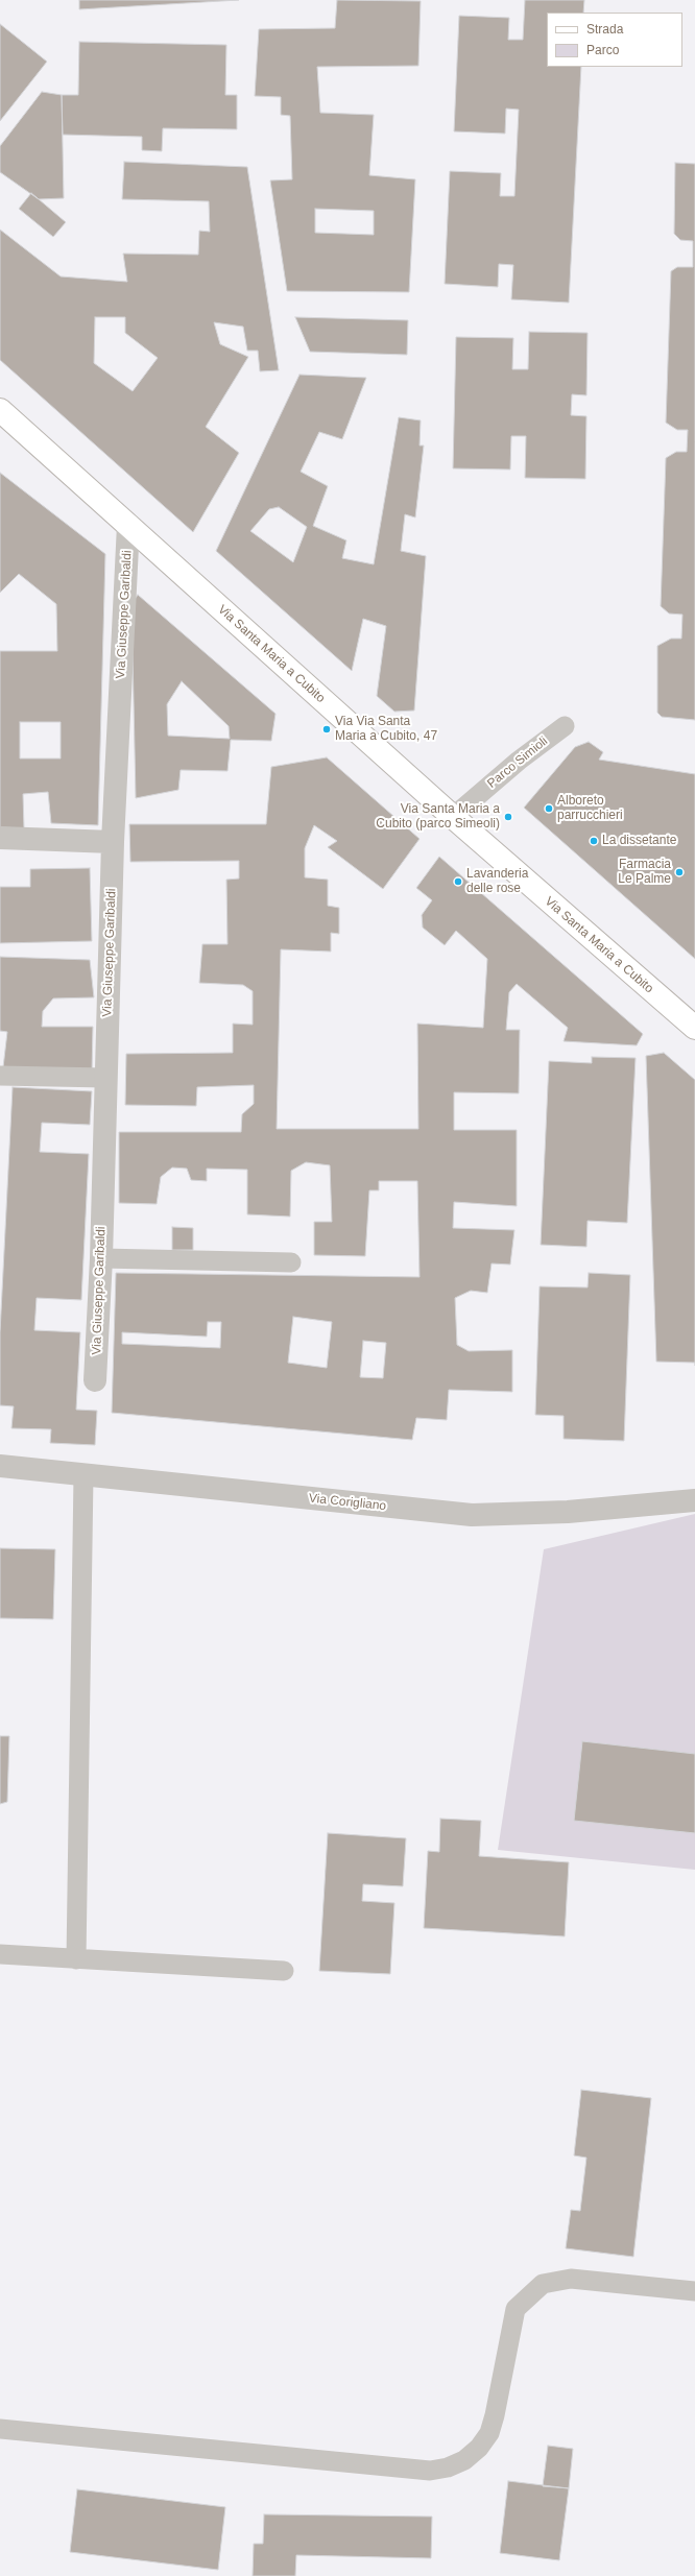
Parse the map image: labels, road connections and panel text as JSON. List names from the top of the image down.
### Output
{
  "streets": {
    "main road": ["Via Santa Maria a Cubito"],
    "street": ["Via Giuseppe Garibaldi", "Via Corigliano"],
    "lane": ["Parco Simioli"]
  },
  "crossings": [
    ["Via Giuseppe Garibaldi", "Via Santa Maria a Cubito"],
    ["Via Santa Maria a Cubito", "Parco Simioli"]
  ],
  "places": [
    "Via Via Santa Maria a Cubito, 47",
    "Alboreto parrucchieri",
    "Via Santa Maria a Cubito (parco Simeoli)",
    "La dissetante",
    "Farmacia Le Palme",
    "Lavanderia delle rose"
  ],
  "legend": ["Strada", "Parco"]
}
